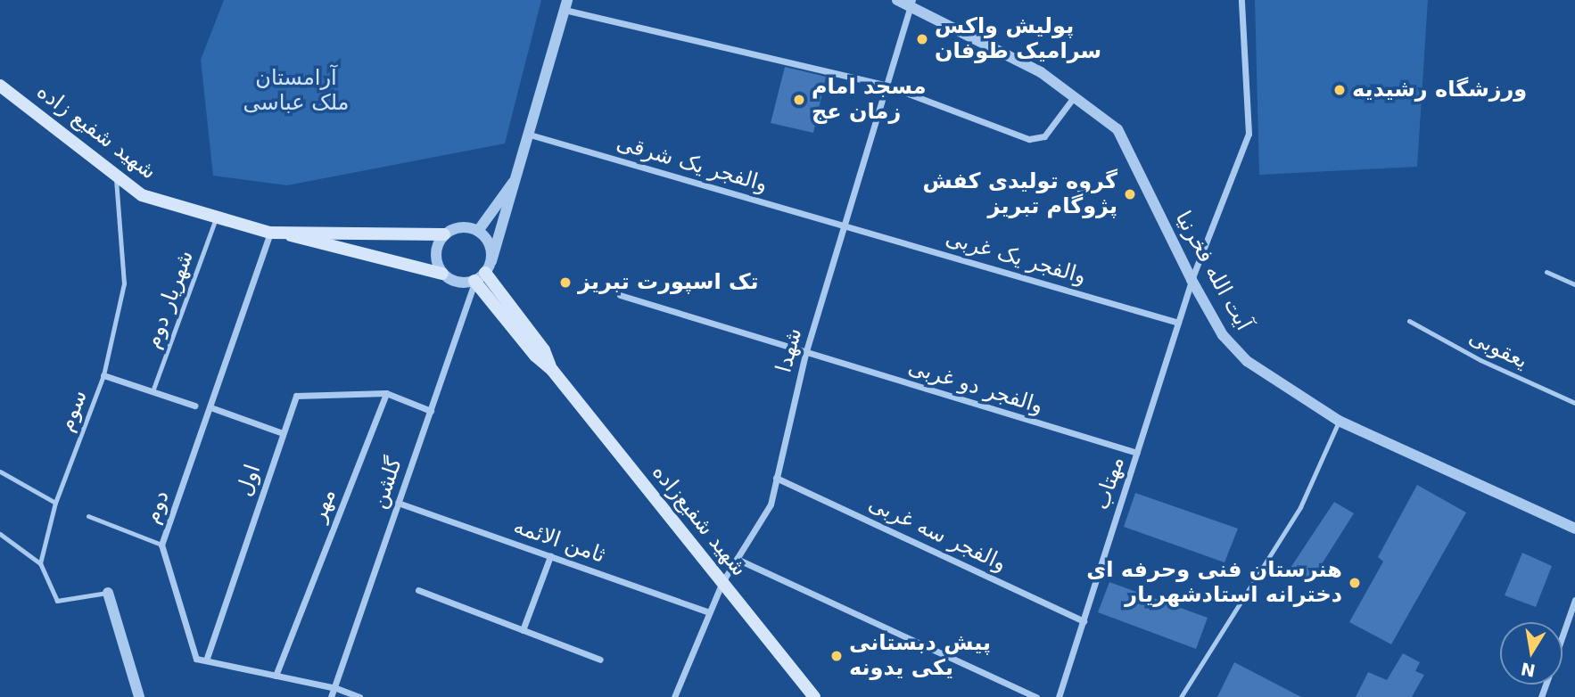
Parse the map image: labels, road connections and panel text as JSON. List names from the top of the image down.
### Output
{
  "streets": {
    "main road": ["شهید شفیع زاده", "شهید شفیع‌زاده"],
    "street": [
      "والفجر یک شرقی",
      "والفجر یک غربی",
      "آیت الله فخرنیا",
      "شهدا",
      "والفجر دو غربی",
      "اول",
      "گلشن",
      "مهتاب",
      "مهر",
      "دوم",
      "والفجر سه غربی",
      "ثامن الائمه"
    ],
    "lane": ["شهریار دوم", "یعقوبی", "سوم"]
  },
  "crossings": [
    ["شهید شفیع زاده", "شهریار دوم"],
    ["شهید شفیع زاده", "سوم"],
    ["شهید شفیع زاده", "گلشن"],
    ["شهید شفیع زاده", "دوم"],
    ["شهید شفیع زاده", "شهید شفیع‌زاده"],
    ["والفجر یک شرقی", "والفجر یک غربی"],
    ["والفجر یک شرقی", "شهدا"],
    ["والفجر یک غربی", "شهدا"],
    ["والفجر یک غربی", "مهتاب"],
    ["آیت الله فخرنیا", "شهدا"],
    ["آیت الله فخرنیا", "مهتاب"],
    ["شهدا", "والفجر دو غربی"],
    ["شهدا", "شهید شفیع‌زاده"],
    ["شهدا", "والفجر سه غربی"],
    ["شهدا", "ثامن الائمه"],
    ["والفجر دو غربی", "مهتاب"],
    ["اول", "مهر"],
    ["اول", "دوم"],
    ["گلشن", "شهید شفیع‌زاده"],
    ["گلشن", "ثامن الائمه"],
    ["مهتاب", "والفجر سه غربی"]
  ],
  "parks": ["آرامستان ملک عباسی"],
  "places": [
    "پولیش واکس سرامیک طوفان",
    "ورزشگاه رشیدیه",
    "مسجد امام زمان عج",
    "گروه تولیدی کفش پژوگام تبریز",
    "تک اسپورت تبریز",
    "هنرستان فنی وحرفه ای دخترانه استادشهریار",
    "پیش دبستانی یکی یدونه"
  ],
  "north": "bottom"
}
